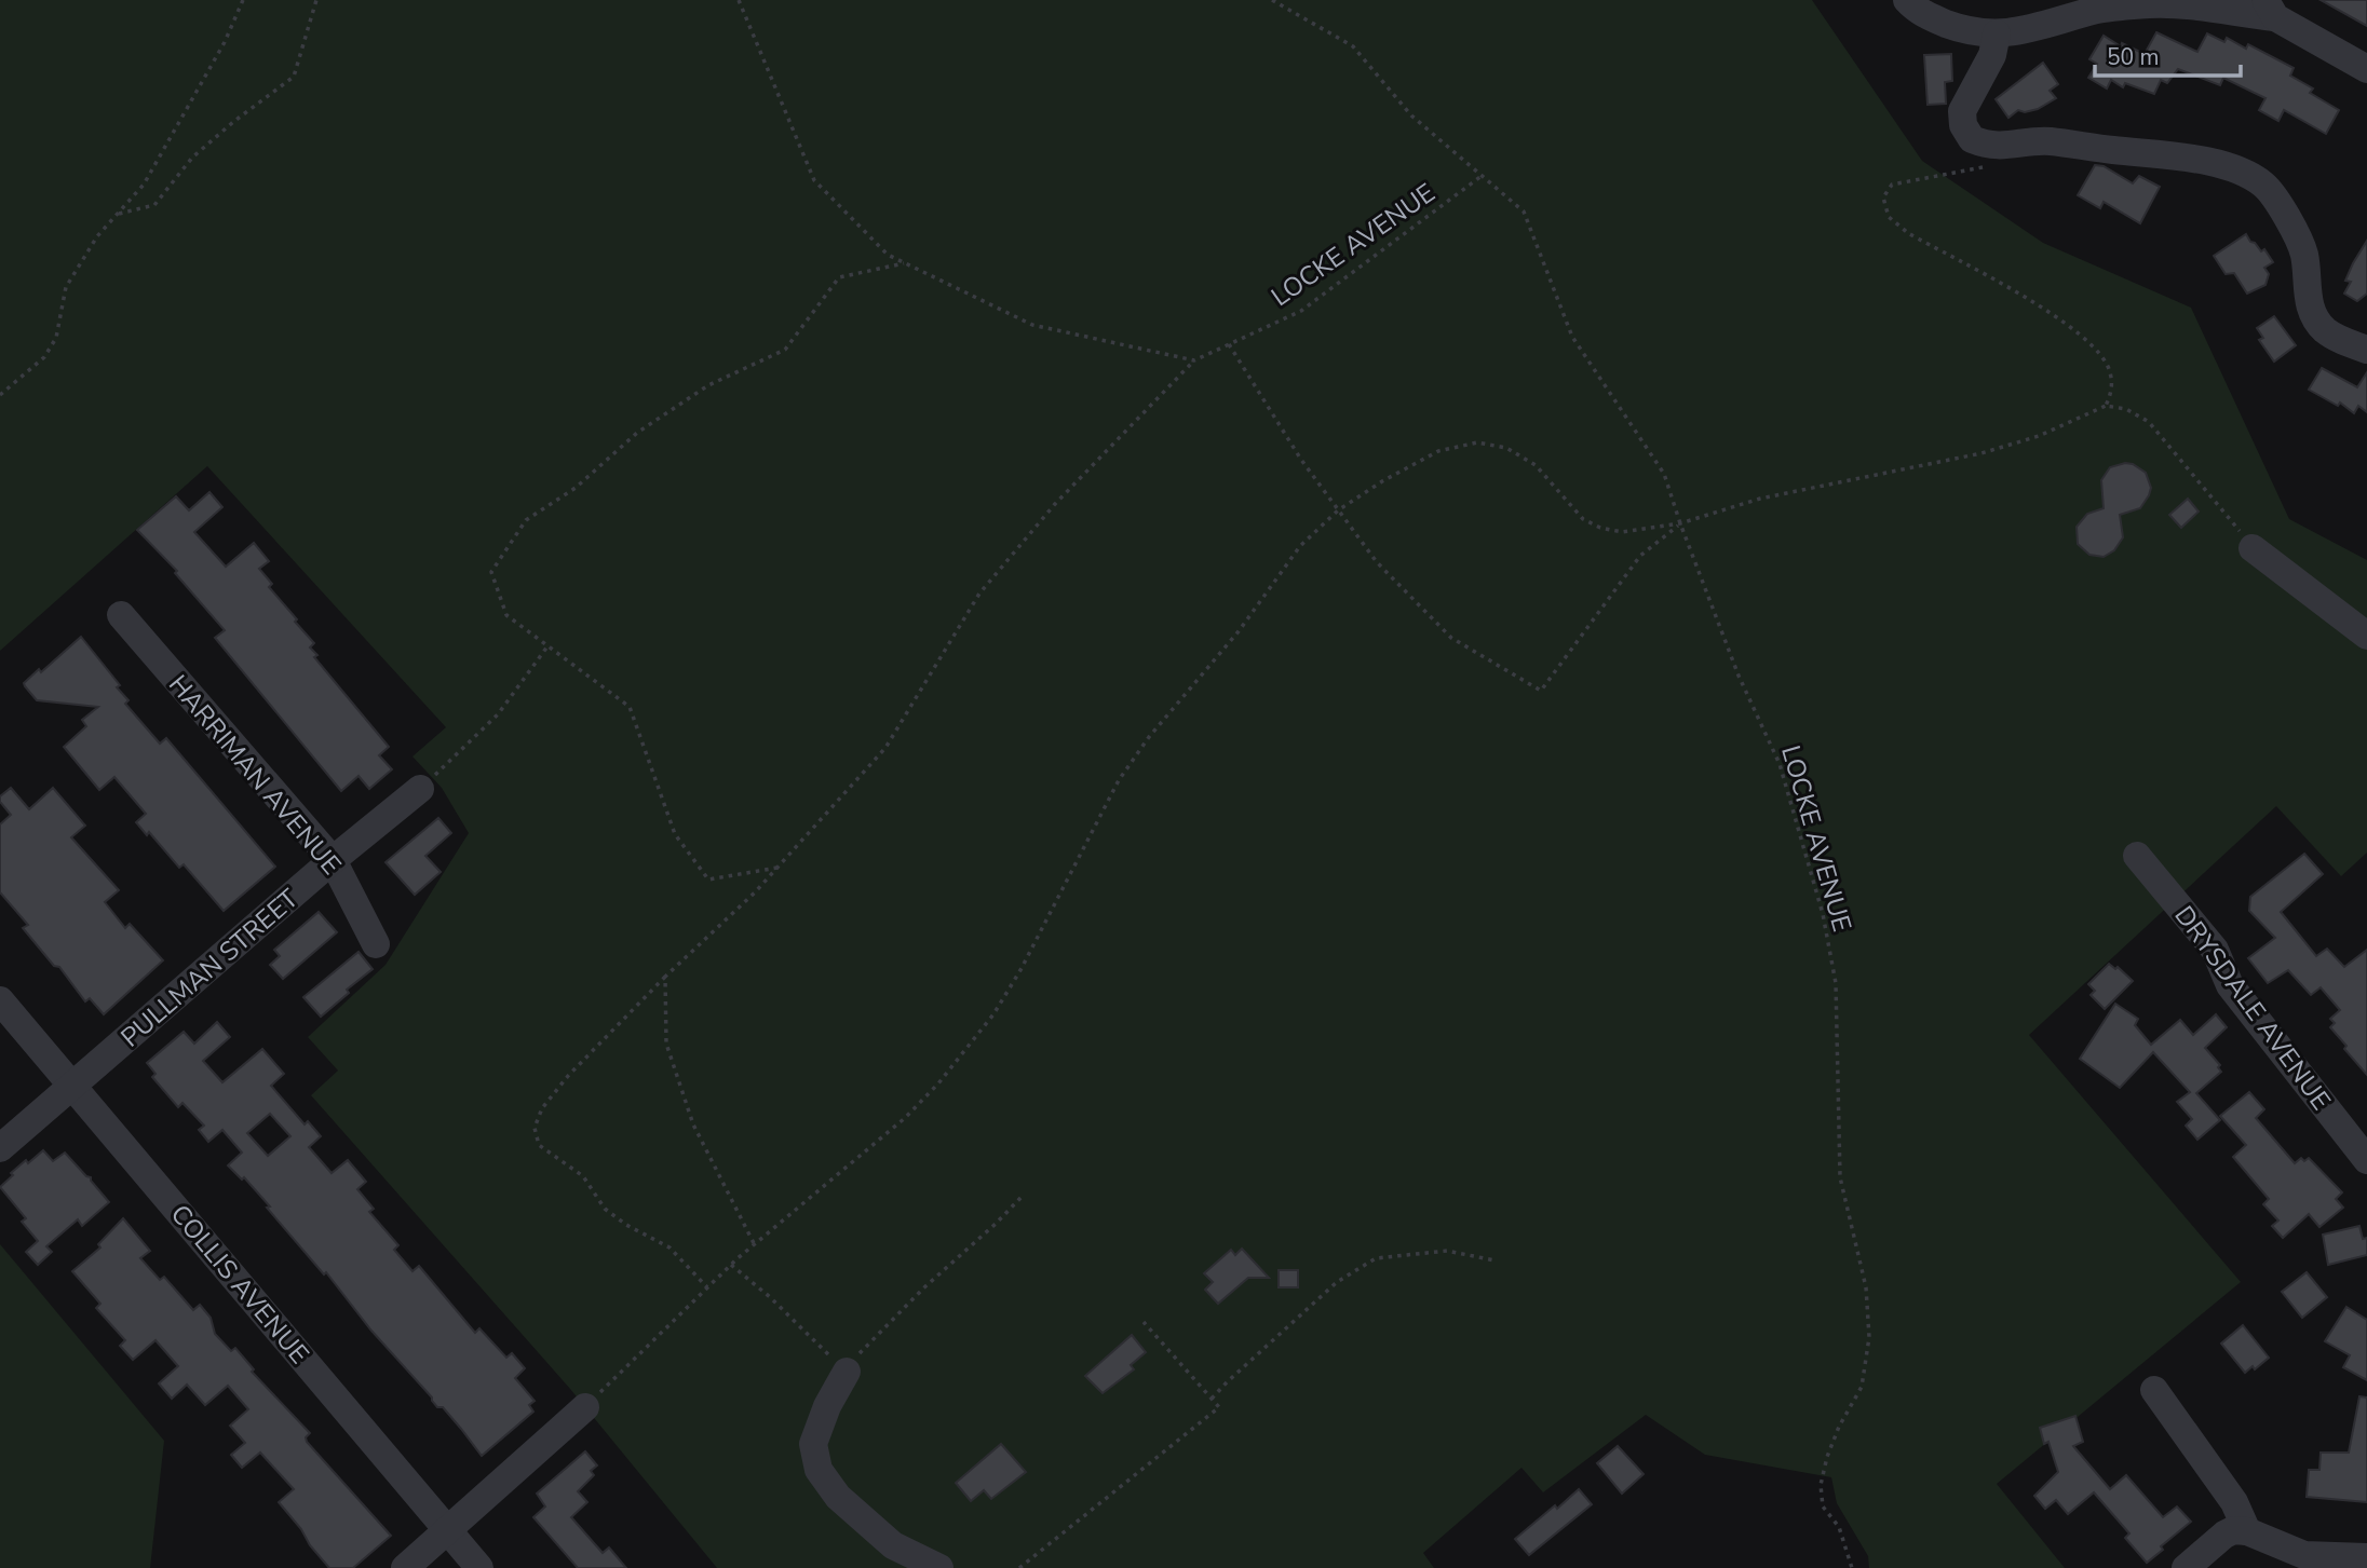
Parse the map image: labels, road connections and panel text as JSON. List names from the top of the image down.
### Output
{
  "streets": {
    "street": [
      "HARRIMAN AVENUE",
      "PULLMAN STREET",
      "DRYSDALE AVENUE",
      "COLLIS AVENUE"
    ],
    "path": ["LOCKE AVENUE"]
  },
  "crossings": [
    ["HARRIMAN AVENUE", "PULLMAN STREET"],
    ["PULLMAN STREET", "COLLIS AVENUE"]
  ],
  "scale_bar": "50 m"
}
